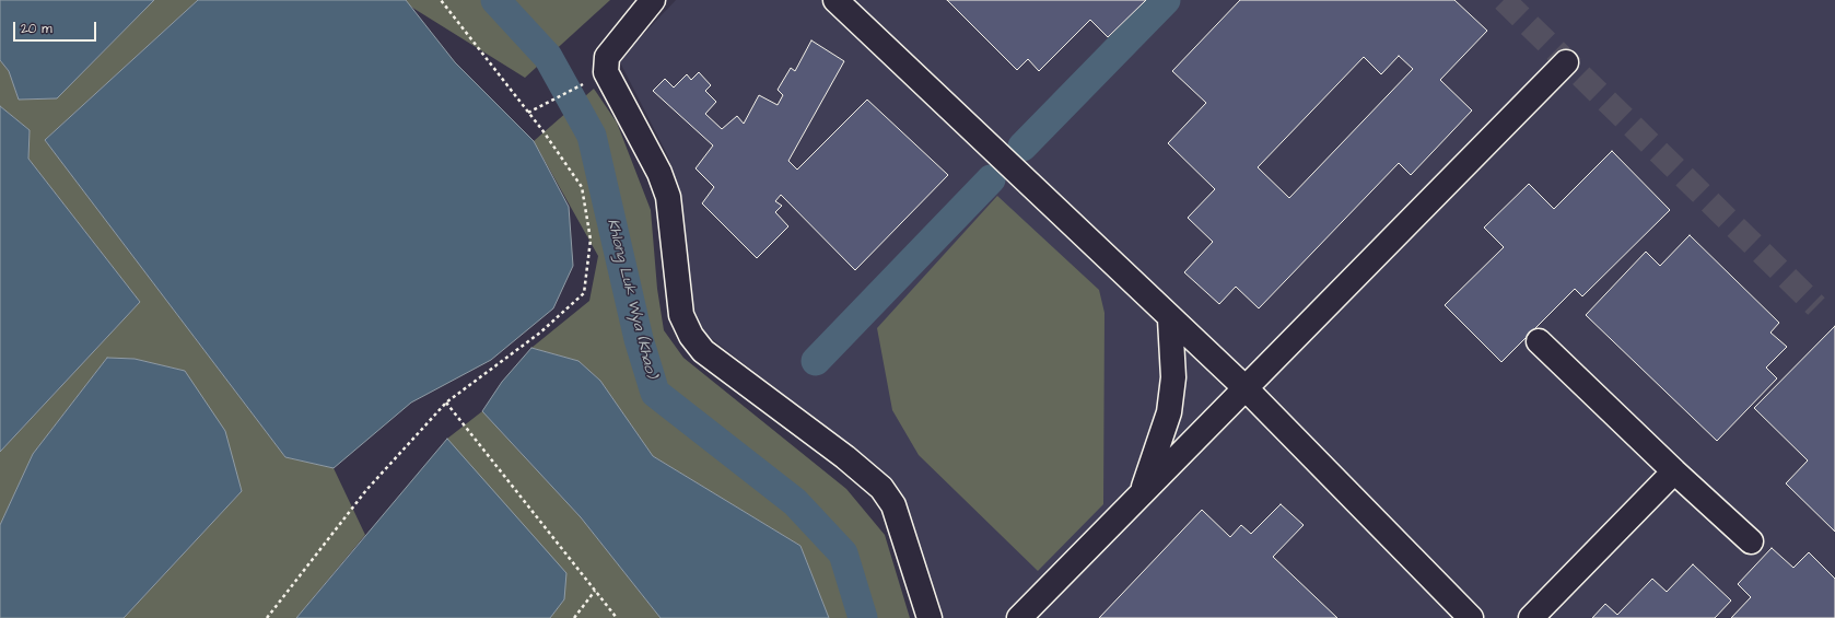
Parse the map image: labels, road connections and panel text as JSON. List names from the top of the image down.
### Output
{
  "water": ["Khlong Luk Wya (Khao)"],
  "scale_bar": "20 m"
}
